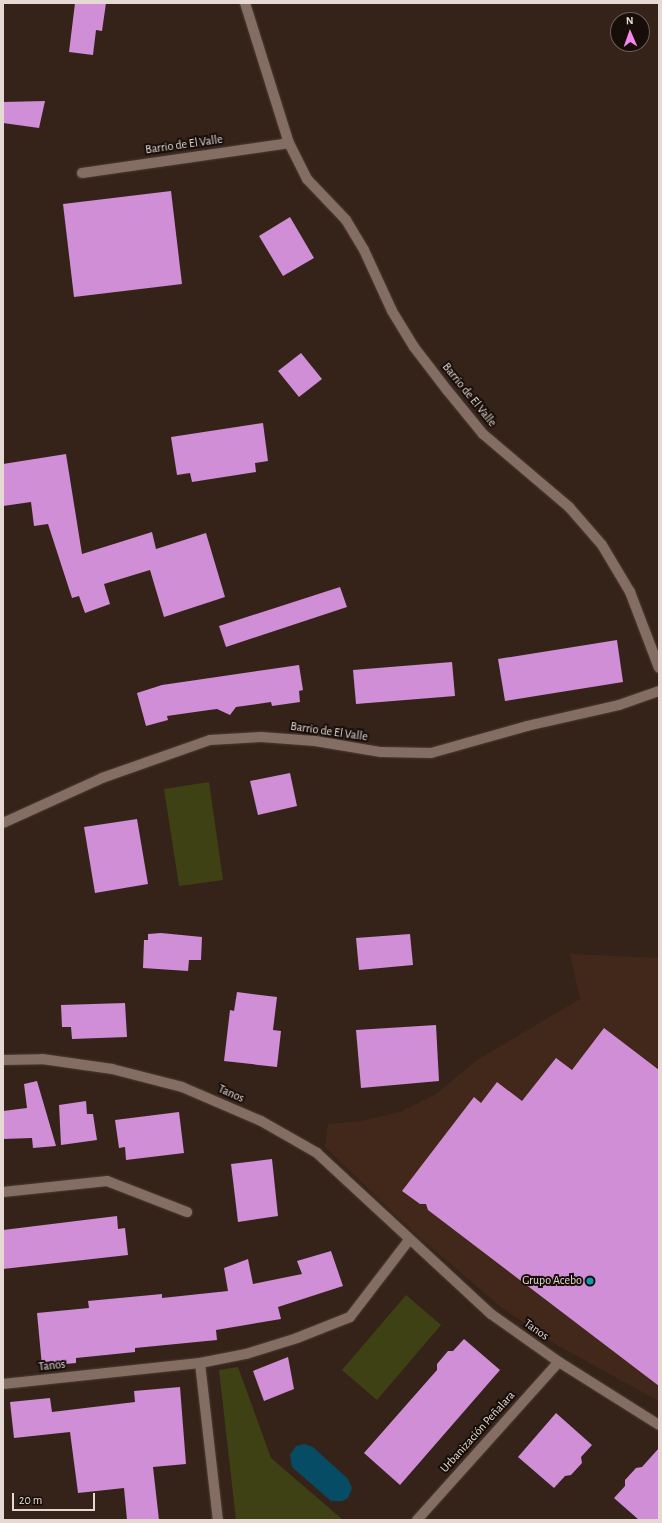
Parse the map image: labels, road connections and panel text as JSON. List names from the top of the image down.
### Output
{
  "streets": {
    "street": ["Barrio de El Valle", "Tanos", "Urbanización Peñalara"]
  },
  "crossings": [
    ["Tanos", "Urbanización Peñalara"]
  ],
  "places": ["Grupo Acebo"],
  "scale_bar": "20 m",
  "north": "top"
}
